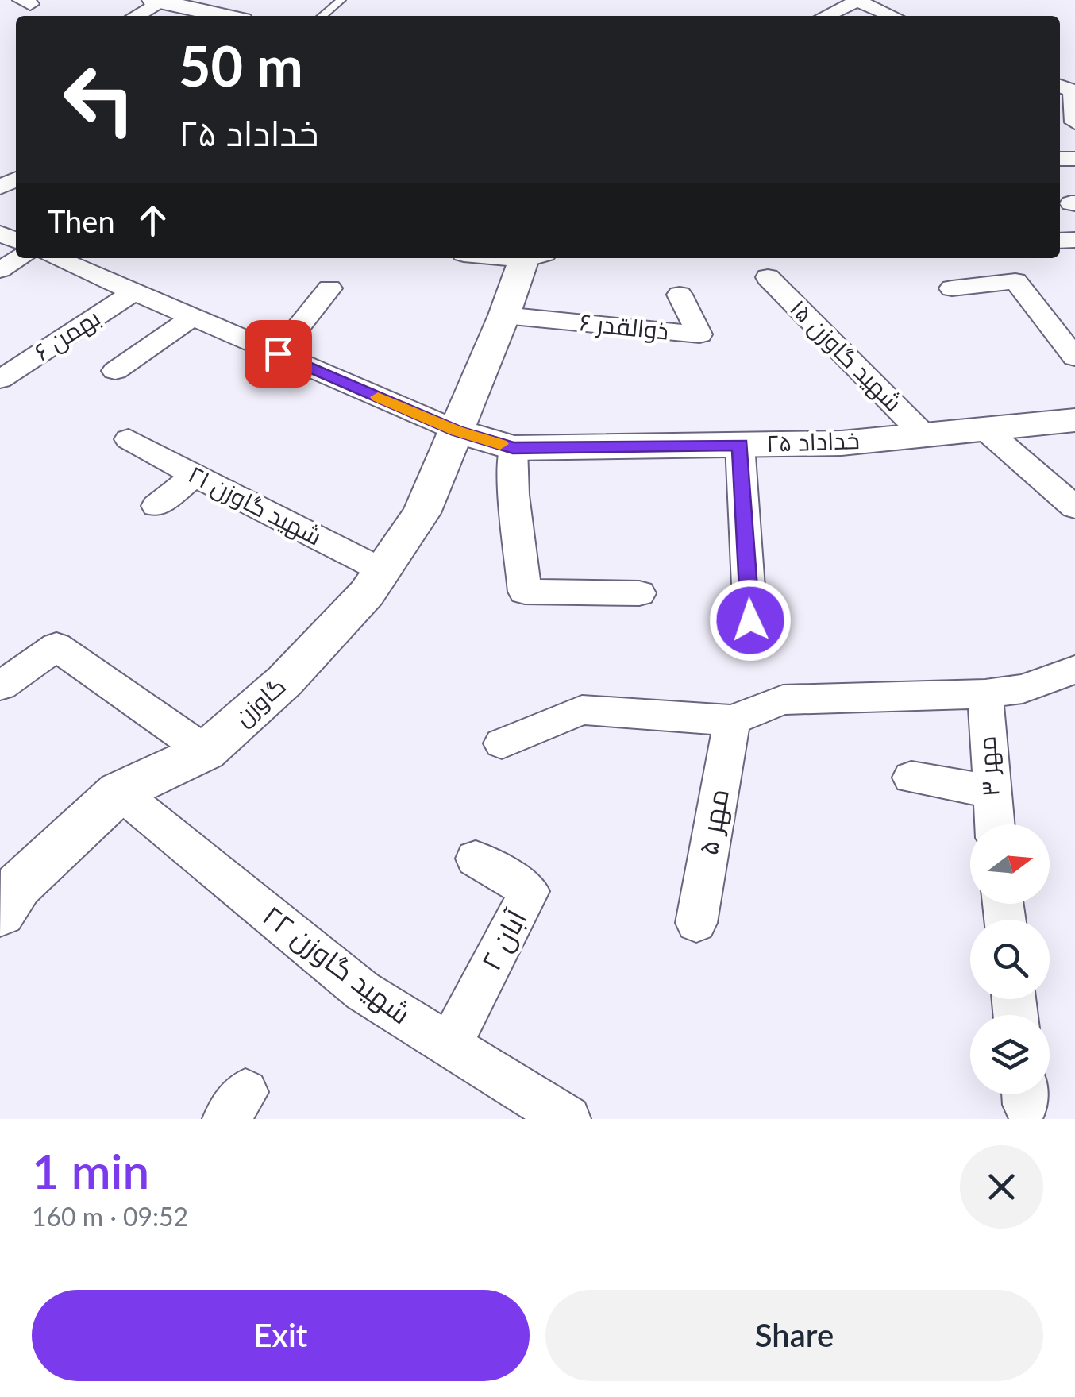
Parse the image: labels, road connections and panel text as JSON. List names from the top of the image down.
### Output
{
  "streets": {
    "street": [
      "ذوالقدر ۶",
      "بهمن ۶",
      "شهید گاوزن ۱۵",
      "خداداد ۲۵",
      "شهید گاوزن ۲۱",
      "گاوزن",
      "مهر ۳",
      "مهر ۵",
      "آبان ۲",
      "شهید گاوزن ۲۲"
    ]
  },
  "crossings": [
    ["ذوالقدر ۶", "گاوزن"],
    ["شهید گاوزن ۱۵", "خداداد ۲۵"],
    ["خداداد ۲۵", "گاوزن"],
    ["شهید گاوزن ۲۱", "گاوزن"],
    ["گاوزن", "شهید گاوزن ۲۲"],
    ["آبان ۲", "شهید گاوزن ۲۲"]
  ],
  "north": "right",
  "page": {
    "turn": ["50 m", "خداداد ۲۵"],
    "then": "Then",
    "heading": ["1 min", "160 m · 09:52"],
    "buttons": ["Exit", "Share"]
  }
}
